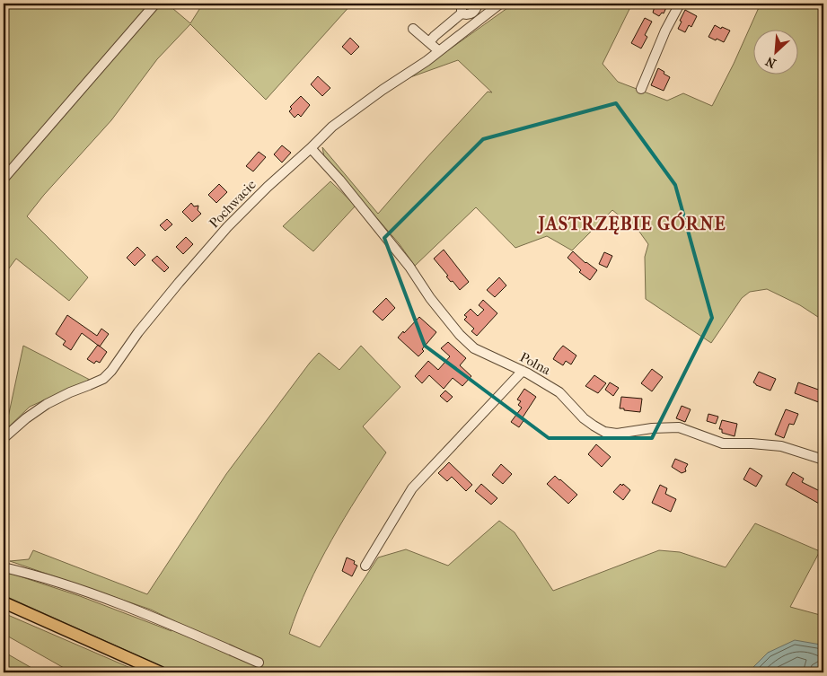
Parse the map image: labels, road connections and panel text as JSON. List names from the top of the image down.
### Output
{
  "streets": {
    "street": ["Pochwacie", "Polna"]
  },
  "crossings": [
    ["Pochwacie", "Polna"]
  ],
  "districts": ["JASTRZĘBIE GÓRNE"],
  "north": "bottom left"
}
